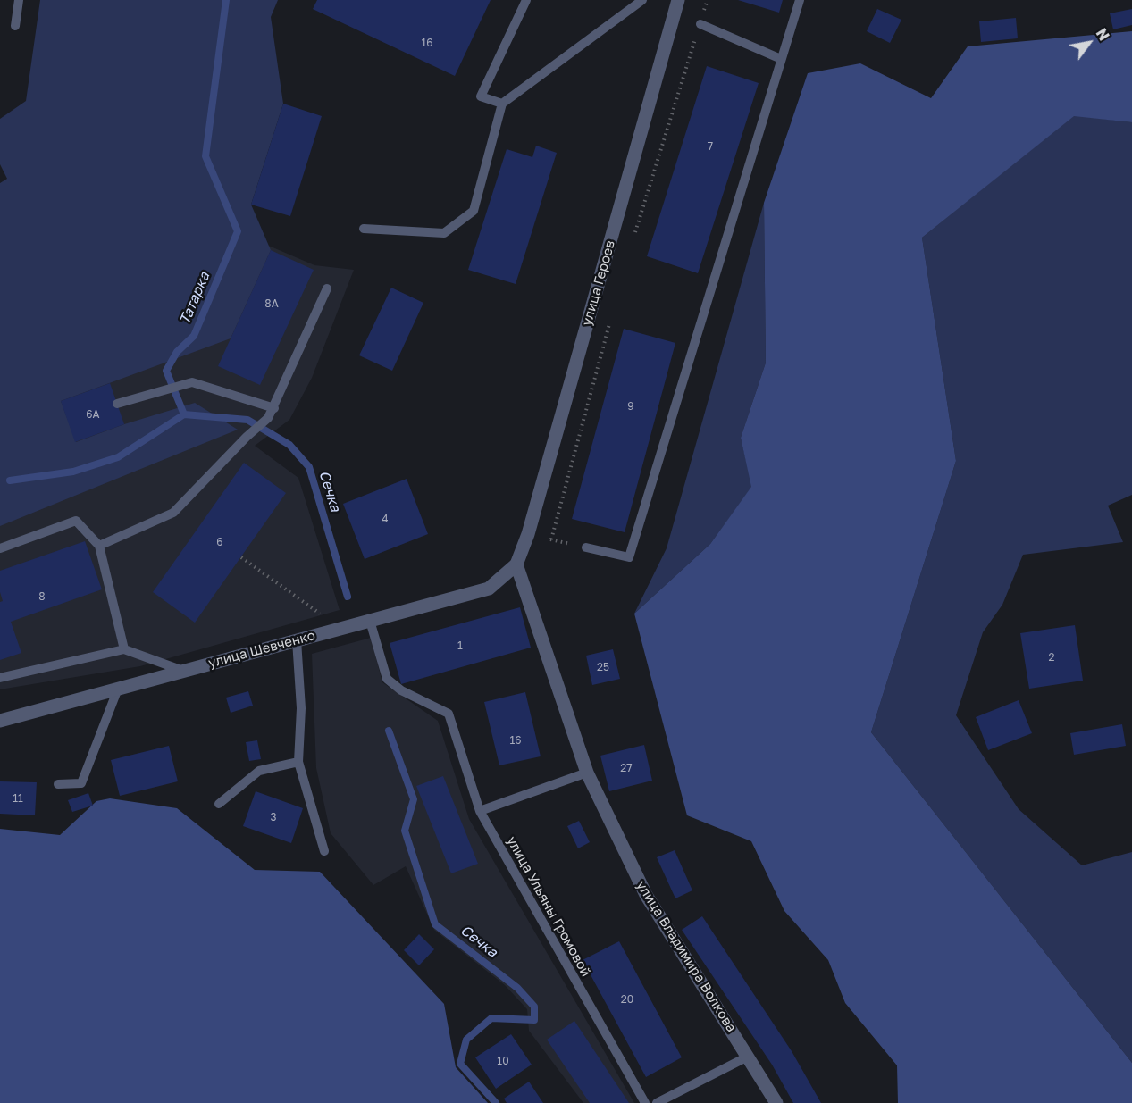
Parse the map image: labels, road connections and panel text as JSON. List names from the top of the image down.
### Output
{
  "streets": {
    "street": ["улица Героев", "улица Шевченко", "улица Владимира Волкова"],
    "lane": ["улица Ульяны Громовой"]
  },
  "crossings": [
    ["улица Героев", "улица Шевченко"],
    ["улица Героев", "улица Владимира Волкова"],
    ["улица Шевченко", "улица Ульяны Громовой"],
    ["улица Шевченко", "улица Владимира Волкова"]
  ],
  "water": ["Татарка", "Сечка"],
  "house_numbers": [
    "16",
    "7",
    "8А",
    "9",
    "6А",
    "4",
    "6",
    "8",
    "1",
    "2",
    "25",
    "16",
    "27",
    "11",
    "3",
    "20",
    "10"
  ],
  "north": "top right"
}
